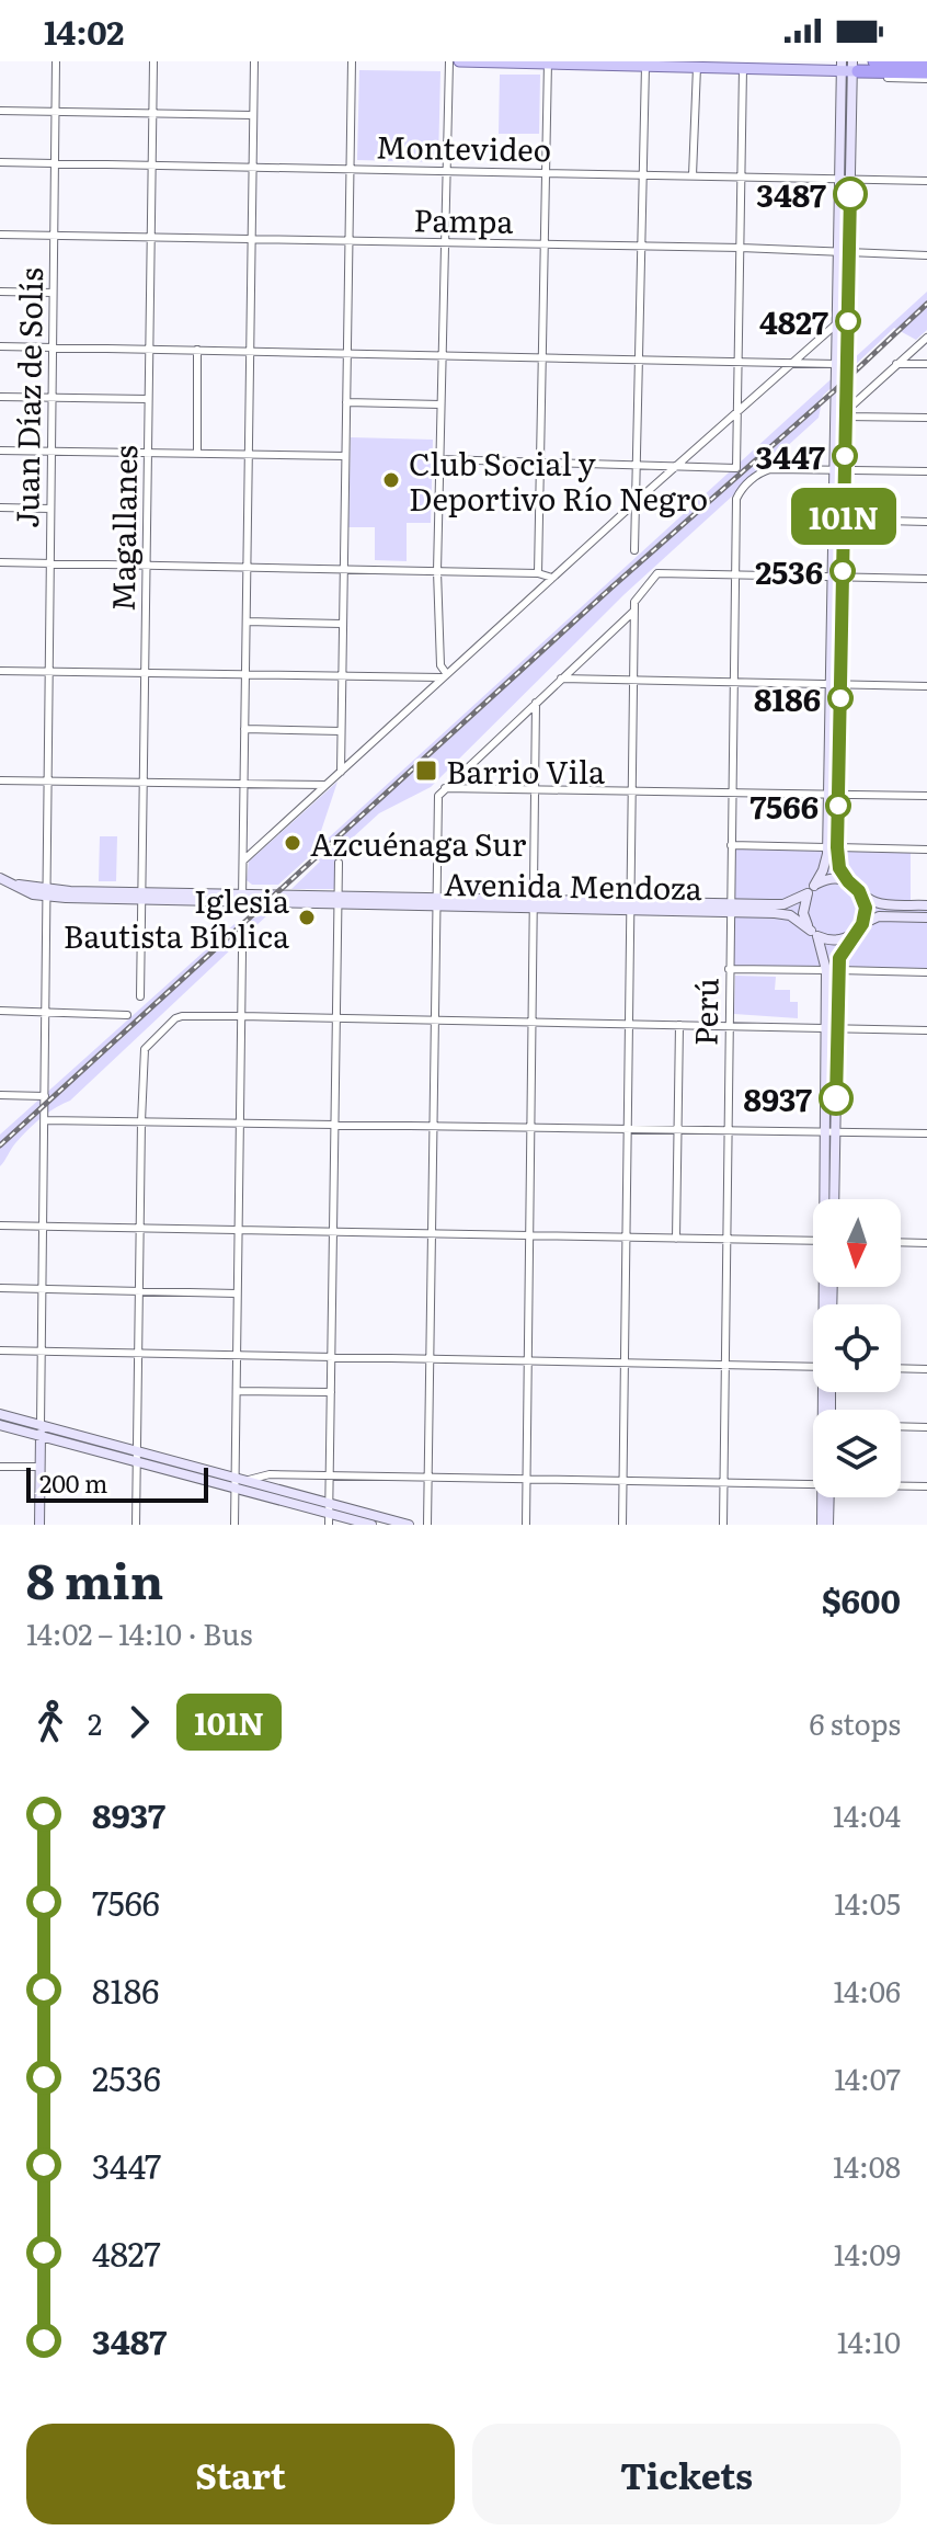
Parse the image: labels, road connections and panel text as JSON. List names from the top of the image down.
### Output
{
  "streets": {
    "main road": ["Juan Díaz de Solís", "Avenida Mendoza"],
    "street": [
      "Montevideo",
      "Pampa",
      "Magallanes",
      "Perú"
    ]
  },
  "crossings": [
    ["Montevideo", "Juan Díaz de Solís"],
    ["Montevideo", "Magallanes"],
    ["Pampa", "Juan Díaz de Solís"],
    ["Pampa", "Magallanes"],
    ["Juan Díaz de Solís", "Avenida Mendoza"],
    ["Magallanes", "Avenida Mendoza"],
    ["Avenida Mendoza", "Perú"]
  ],
  "places": {
    "other": [
      "3487",
      "4827",
      "3447",
      "Club Social y Deportivo Río Negro",
      "2536",
      "8186",
      "7566",
      "Azcuénaga Sur",
      "Iglesia Bautista Bíblica",
      "8937"
    ],
    "transit": ["Barrio Vila"]
  },
  "lines": ["bus line 101N"],
  "scale_bar": "200 m",
  "north": "bottom",
  "page": {
    "status": "14:02",
    "on_map": "101N",
    "scale": "200 m",
    "heading": ["8 min", "14:02 – 14:10 · Bus", "$600"],
    "legs": ["2", "101N", "6 stops"],
    "list": [
      {
        "name": "8937",
        "value": "14:04"
      },
      {
        "name": "7566",
        "value": "14:05"
      },
      {
        "name": "8186",
        "value": "14:06"
      },
      {
        "name": "2536",
        "value": "14:07"
      },
      {
        "name": "3447",
        "value": "14:08"
      },
      {
        "name": "4827",
        "value": "14:09"
      },
      {
        "name": "3487",
        "value": "14:10"
      }
    ],
    "buttons": ["Start", "Tickets"]
  }
}
